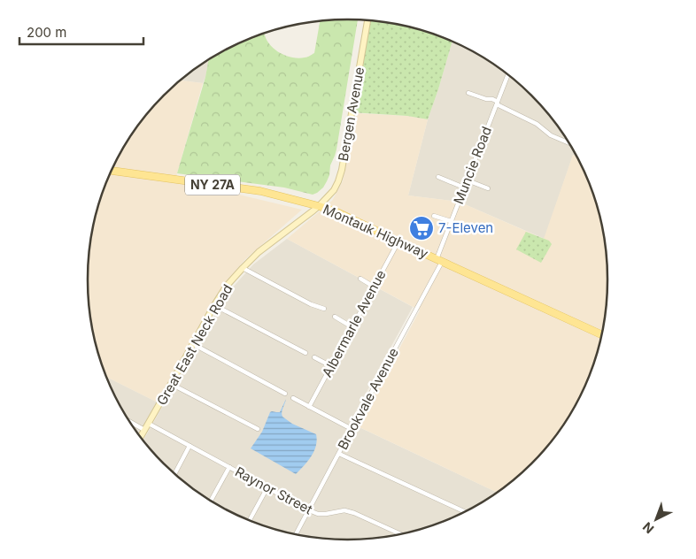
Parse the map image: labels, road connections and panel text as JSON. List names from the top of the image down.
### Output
{
  "streets": {
    "main road": [
      "Bergen Avenue",
      "NY 27A",
      "Montauk Highway",
      "Great East Neck Road"
    ],
    "street": [
      "Muncie Road",
      "Albermarle Avenue",
      "Brookvale Avenue",
      "Raynor Street"
    ]
  },
  "crossings": [
    ["Bergen Avenue", "Montauk Highway"],
    ["Bergen Avenue", "Great East Neck Road"],
    ["Muncie Road", "Montauk Highway"],
    ["Muncie Road", "Brookvale Avenue"],
    ["Montauk Highway", "Albermarle Avenue"],
    ["Montauk Highway", "Great East Neck Road"],
    ["Montauk Highway", "Brookvale Avenue"],
    ["Great East Neck Road", "Raynor Street"],
    ["Brookvale Avenue", "Raynor Street"]
  ],
  "places": {
    "supermarket": ["7-Eleven"]
  },
  "scale_bar": "200 m",
  "north": "bottom left"
}
